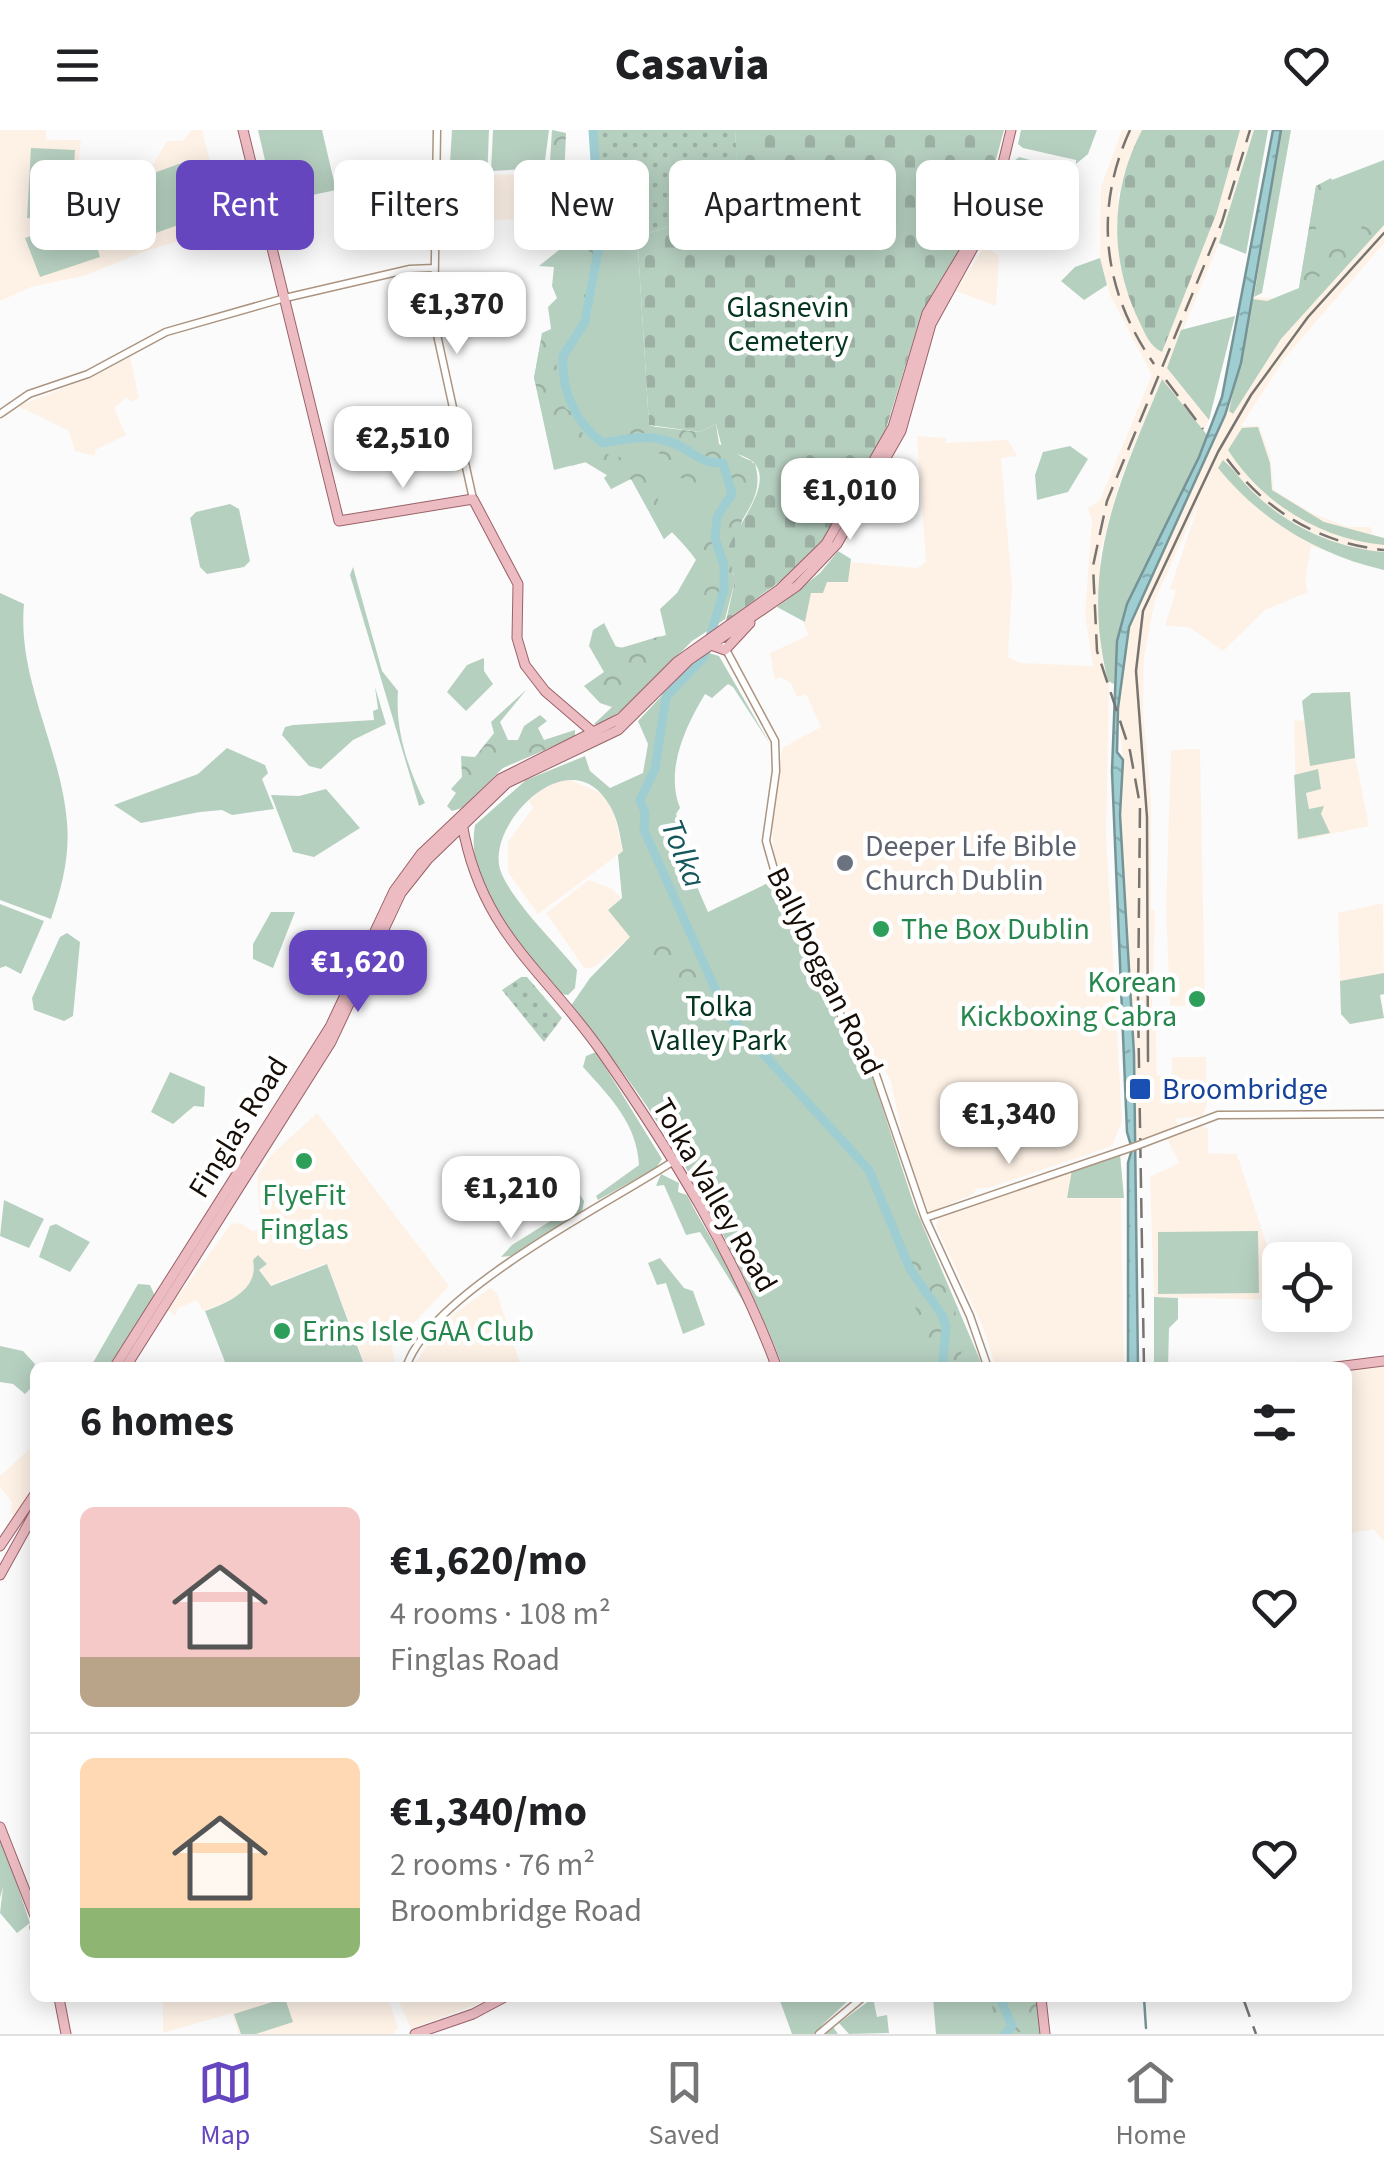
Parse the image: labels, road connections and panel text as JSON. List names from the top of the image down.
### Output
{
  "streets": {
    "main road": ["Finglas Road", "Tolka Valley Road"],
    "street": ["Ballyboggan Road"]
  },
  "crossings": [
    ["Finglas Road", "Tolka Valley Road"]
  ],
  "water": ["Tolka"],
  "parks": ["Glasnevin Cemetery", "Tolka Valley Park"],
  "places": {
    "other": [
      "Deeper Life Bible Church Dublin",
      "The Box Dublin",
      "Korean Kickboxing Cabra",
      "FlyeFit Finglas",
      "Erins Isle GAA Club"
    ],
    "transit": ["Broombridge"]
  },
  "page": {
    "header": "Casavia",
    "chip": [
      "Buy",
      "Rent",
      "Filters",
      "New",
      "Apartment",
      "House"
    ],
    "price": [
      "€1,370",
      "€2,510",
      "€1,010",
      "€1,620",
      "€1,340",
      "€1,210"
    ],
    "heading": "6 homes",
    "list": [
      {
        "name": "€1,620/mo",
        "note": "4 rooms · 108 m² · Finglas Road"
      },
      {
        "name": "€1,340/mo",
        "note": "2 rooms · 76 m² · Broombridge Road"
      }
    ],
    "tabs": ["Map", "Saved", "Home"]
  }
}
